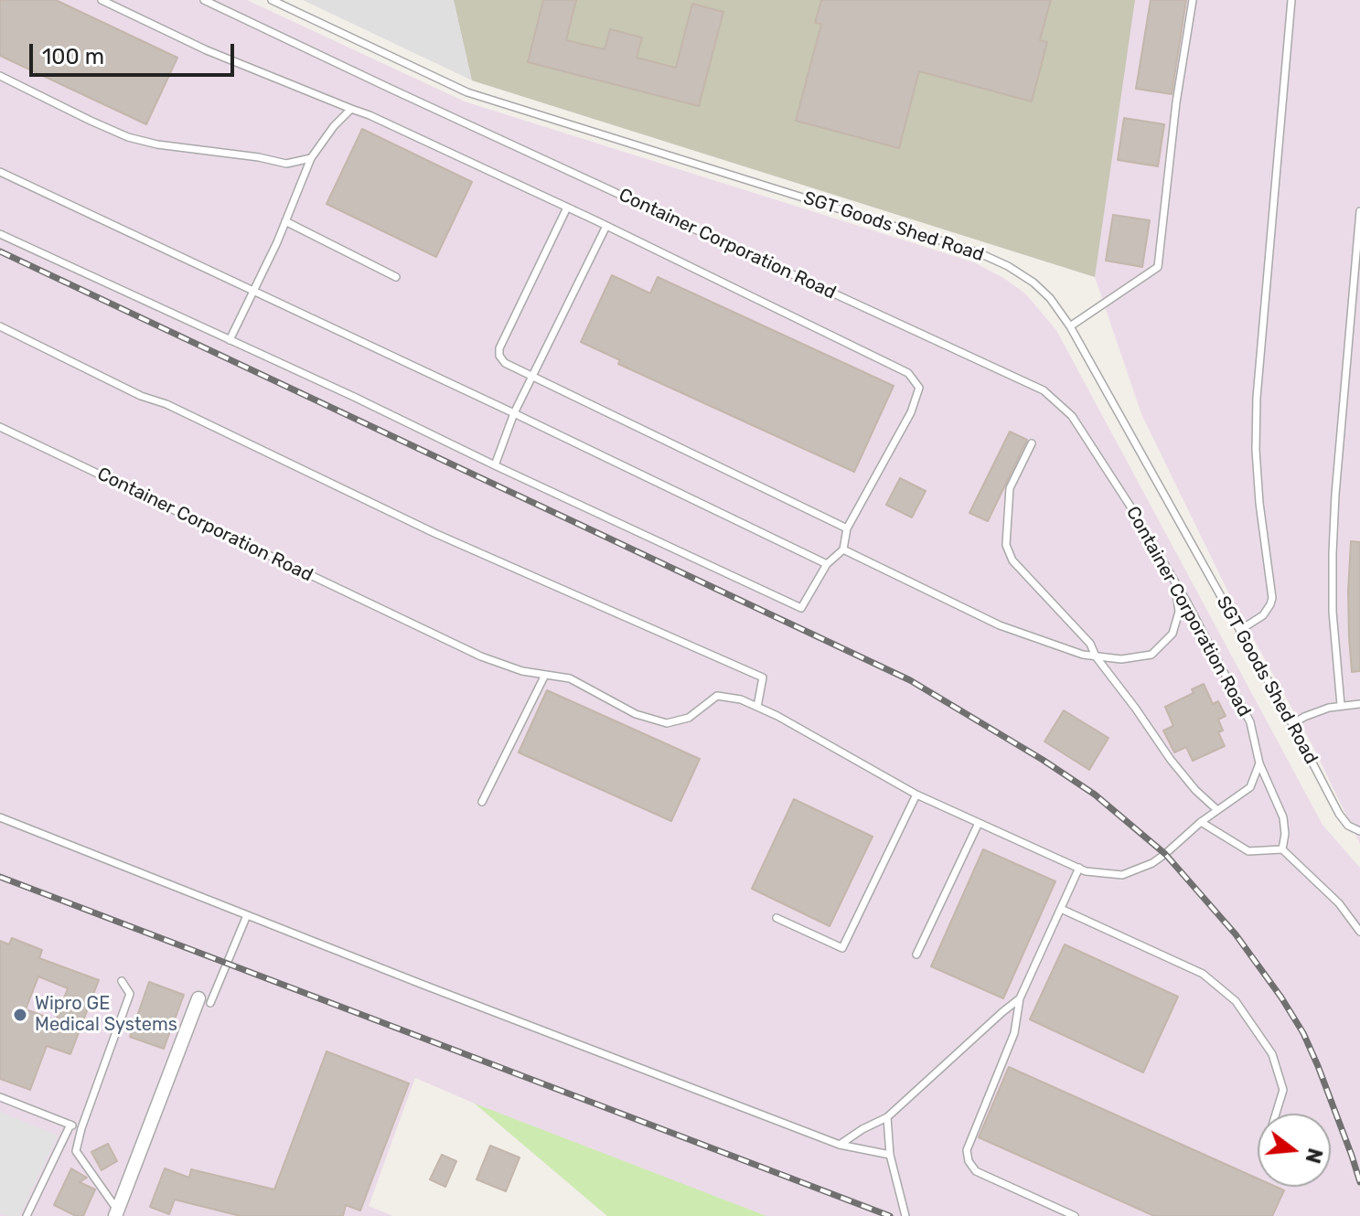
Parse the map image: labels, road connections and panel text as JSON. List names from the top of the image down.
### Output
{
  "streets": {
    "lane": ["SGT Goods Shed Road", "Container Corporation Road"]
  },
  "places": ["Wipro GE Medical Systems"],
  "scale_bar": "100 m",
  "north": "right"
}
